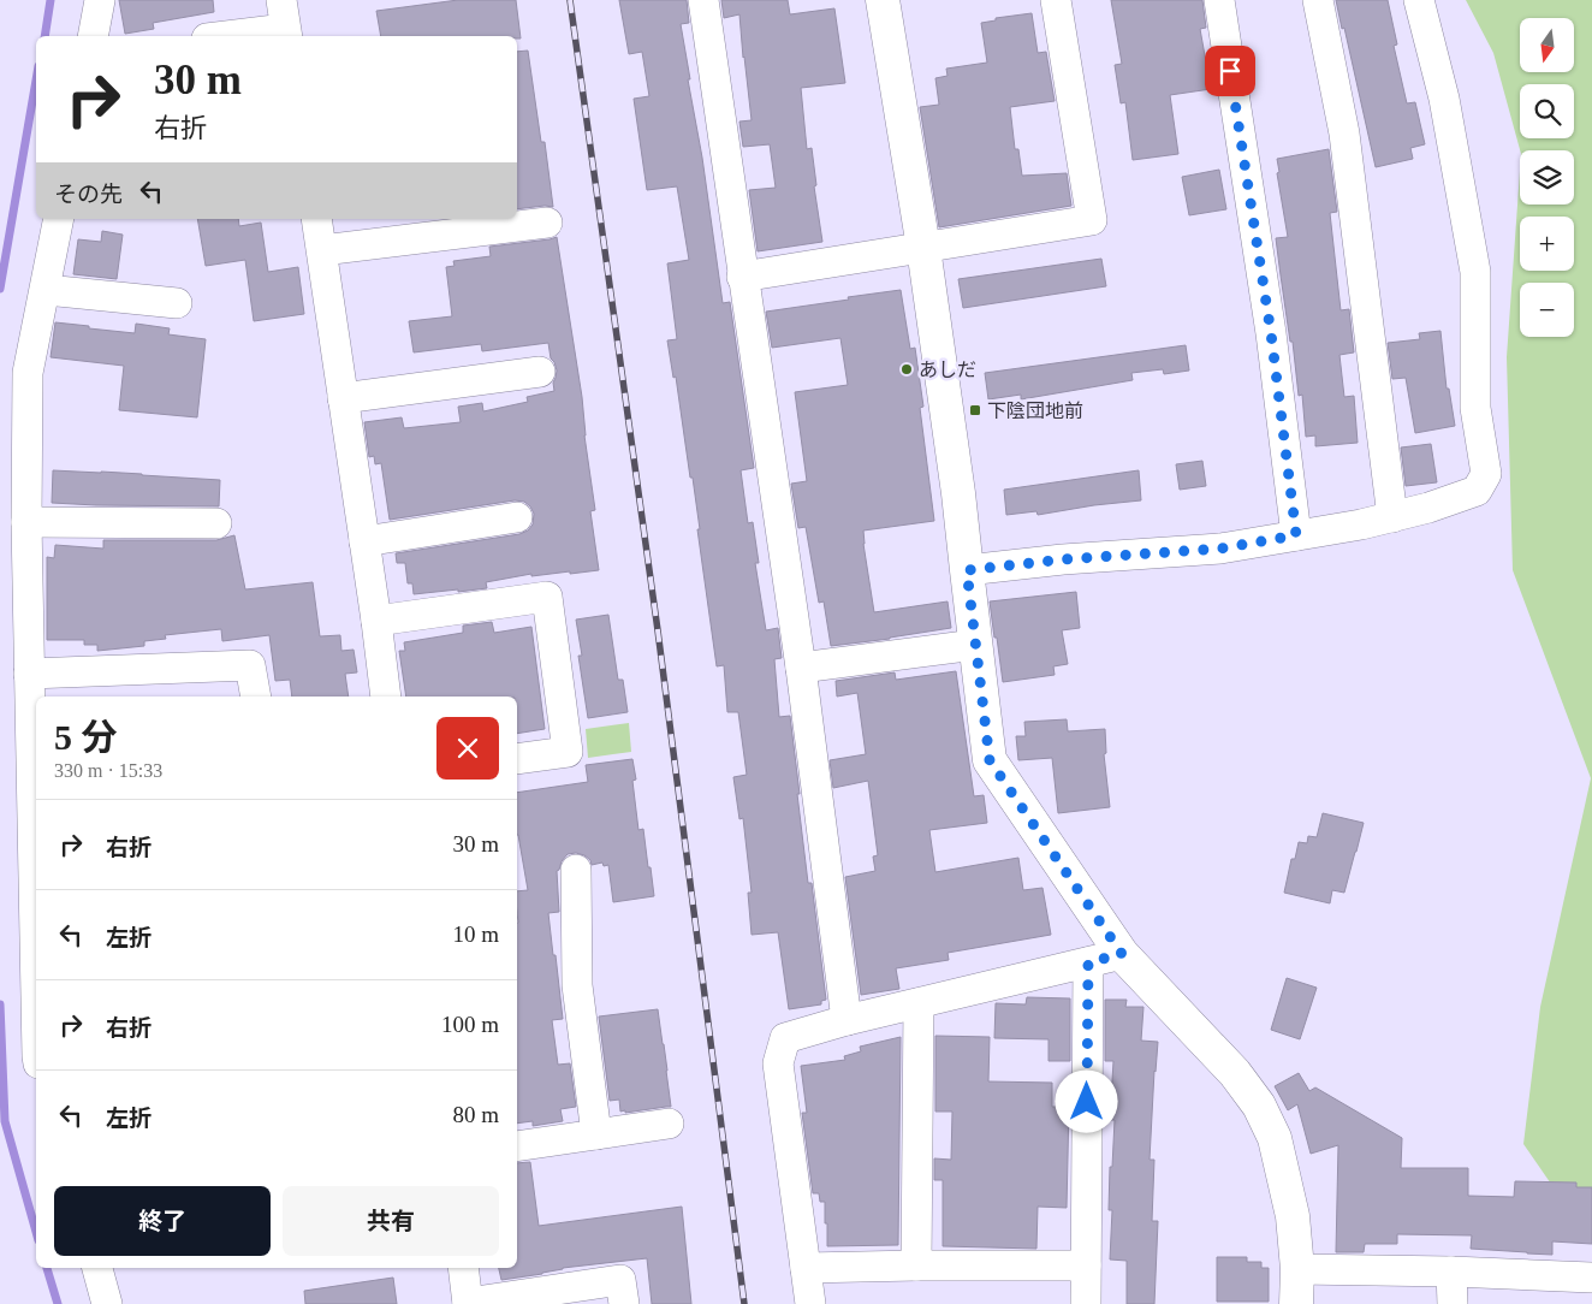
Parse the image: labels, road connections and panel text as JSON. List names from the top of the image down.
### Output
{
  "places": {
    "other": ["あしだ"],
    "transit": ["下陰団地前"]
  },
  "north": "bottom",
  "page": {
    "map_buttons": ["+", "−"],
    "turn": ["30 m", "右折"],
    "then": "その先",
    "heading": ["5 分", "330 m · 15:33"],
    "list": [
      {
        "name": "右折",
        "value": "30 m"
      },
      {
        "name": "左折",
        "value": "10 m"
      },
      {
        "name": "右折",
        "value": "100 m"
      },
      {
        "name": "左折",
        "value": "80 m"
      }
    ],
    "buttons": ["終了", "共有"]
  }
}
